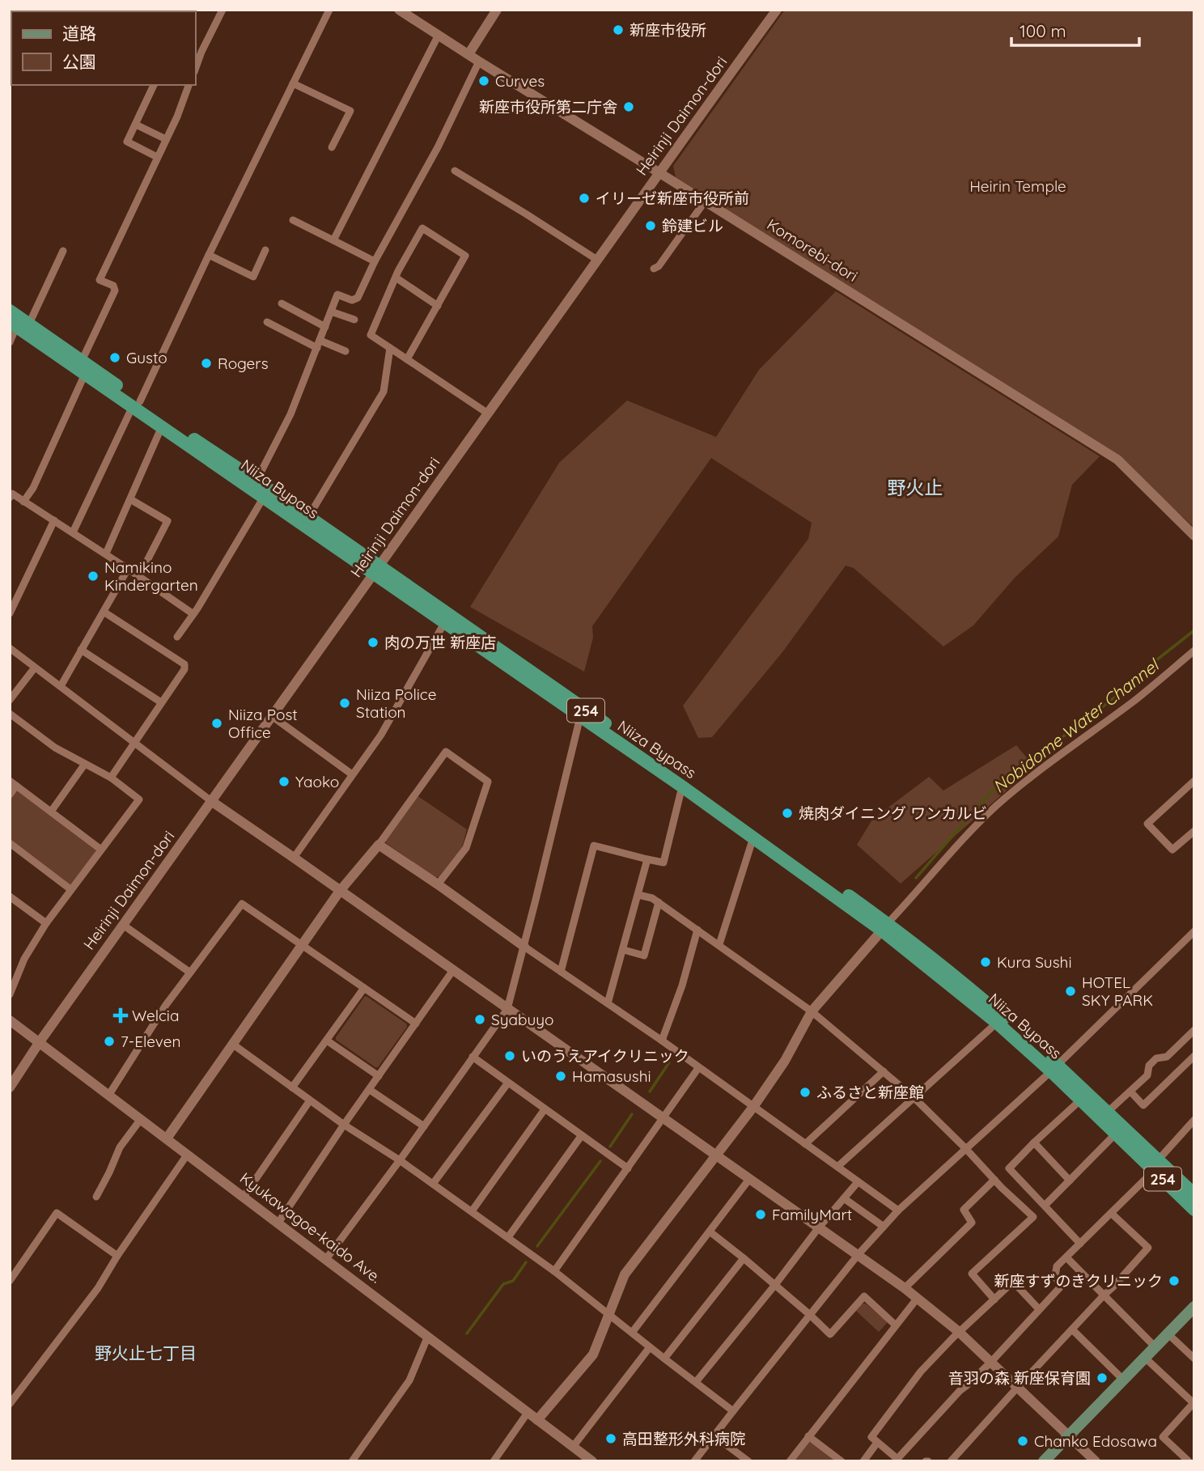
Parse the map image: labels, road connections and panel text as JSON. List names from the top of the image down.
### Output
{
  "streets": {
    "highway": ["Niiza Bypass", "254"],
    "street": ["Heirinji Daimon-dori", "Komorebi-dori", "Kyukawagoe-kaido Ave."]
  },
  "crossings": [
    ["Heirinji Daimon-dori", "Komorebi-dori"],
    ["Heirinji Daimon-dori", "Niiza Bypass"],
    ["Heirinji Daimon-dori", "Kyukawagoe-kaido Ave."]
  ],
  "districts": ["野火止", "野火止七丁目"],
  "water": ["Nobidome Water Channel"],
  "parks": ["Heirin Temple"],
  "places": {
    "other": [
      "新座市役所",
      "Curves",
      "新座市役所第二庁舎",
      "イリーゼ新座市役所前",
      "鈴建ビル",
      "Gusto",
      "Rogers",
      "Namikino Kindergarten",
      "肉の万世 新座店",
      "Niiza Police Station",
      "Niiza Post Office",
      "Yaoko",
      "焼肉ダイニング ワンカルビ",
      "Kura Sushi",
      "HOTEL SKY PARK",
      "Syabuyo",
      "7-Eleven",
      "いのうえアイクリニック",
      "Hamasushi",
      "ふるさと新座館",
      "FamilyMart",
      "新座すずのきクリニック",
      "音羽の森 新座保育園",
      "高田整形外科病院",
      "Chanko Edosawa"
    ],
    "health": ["Welcia"]
  },
  "legend": ["道路", "公園"],
  "scale_bar": "100 m"
}
